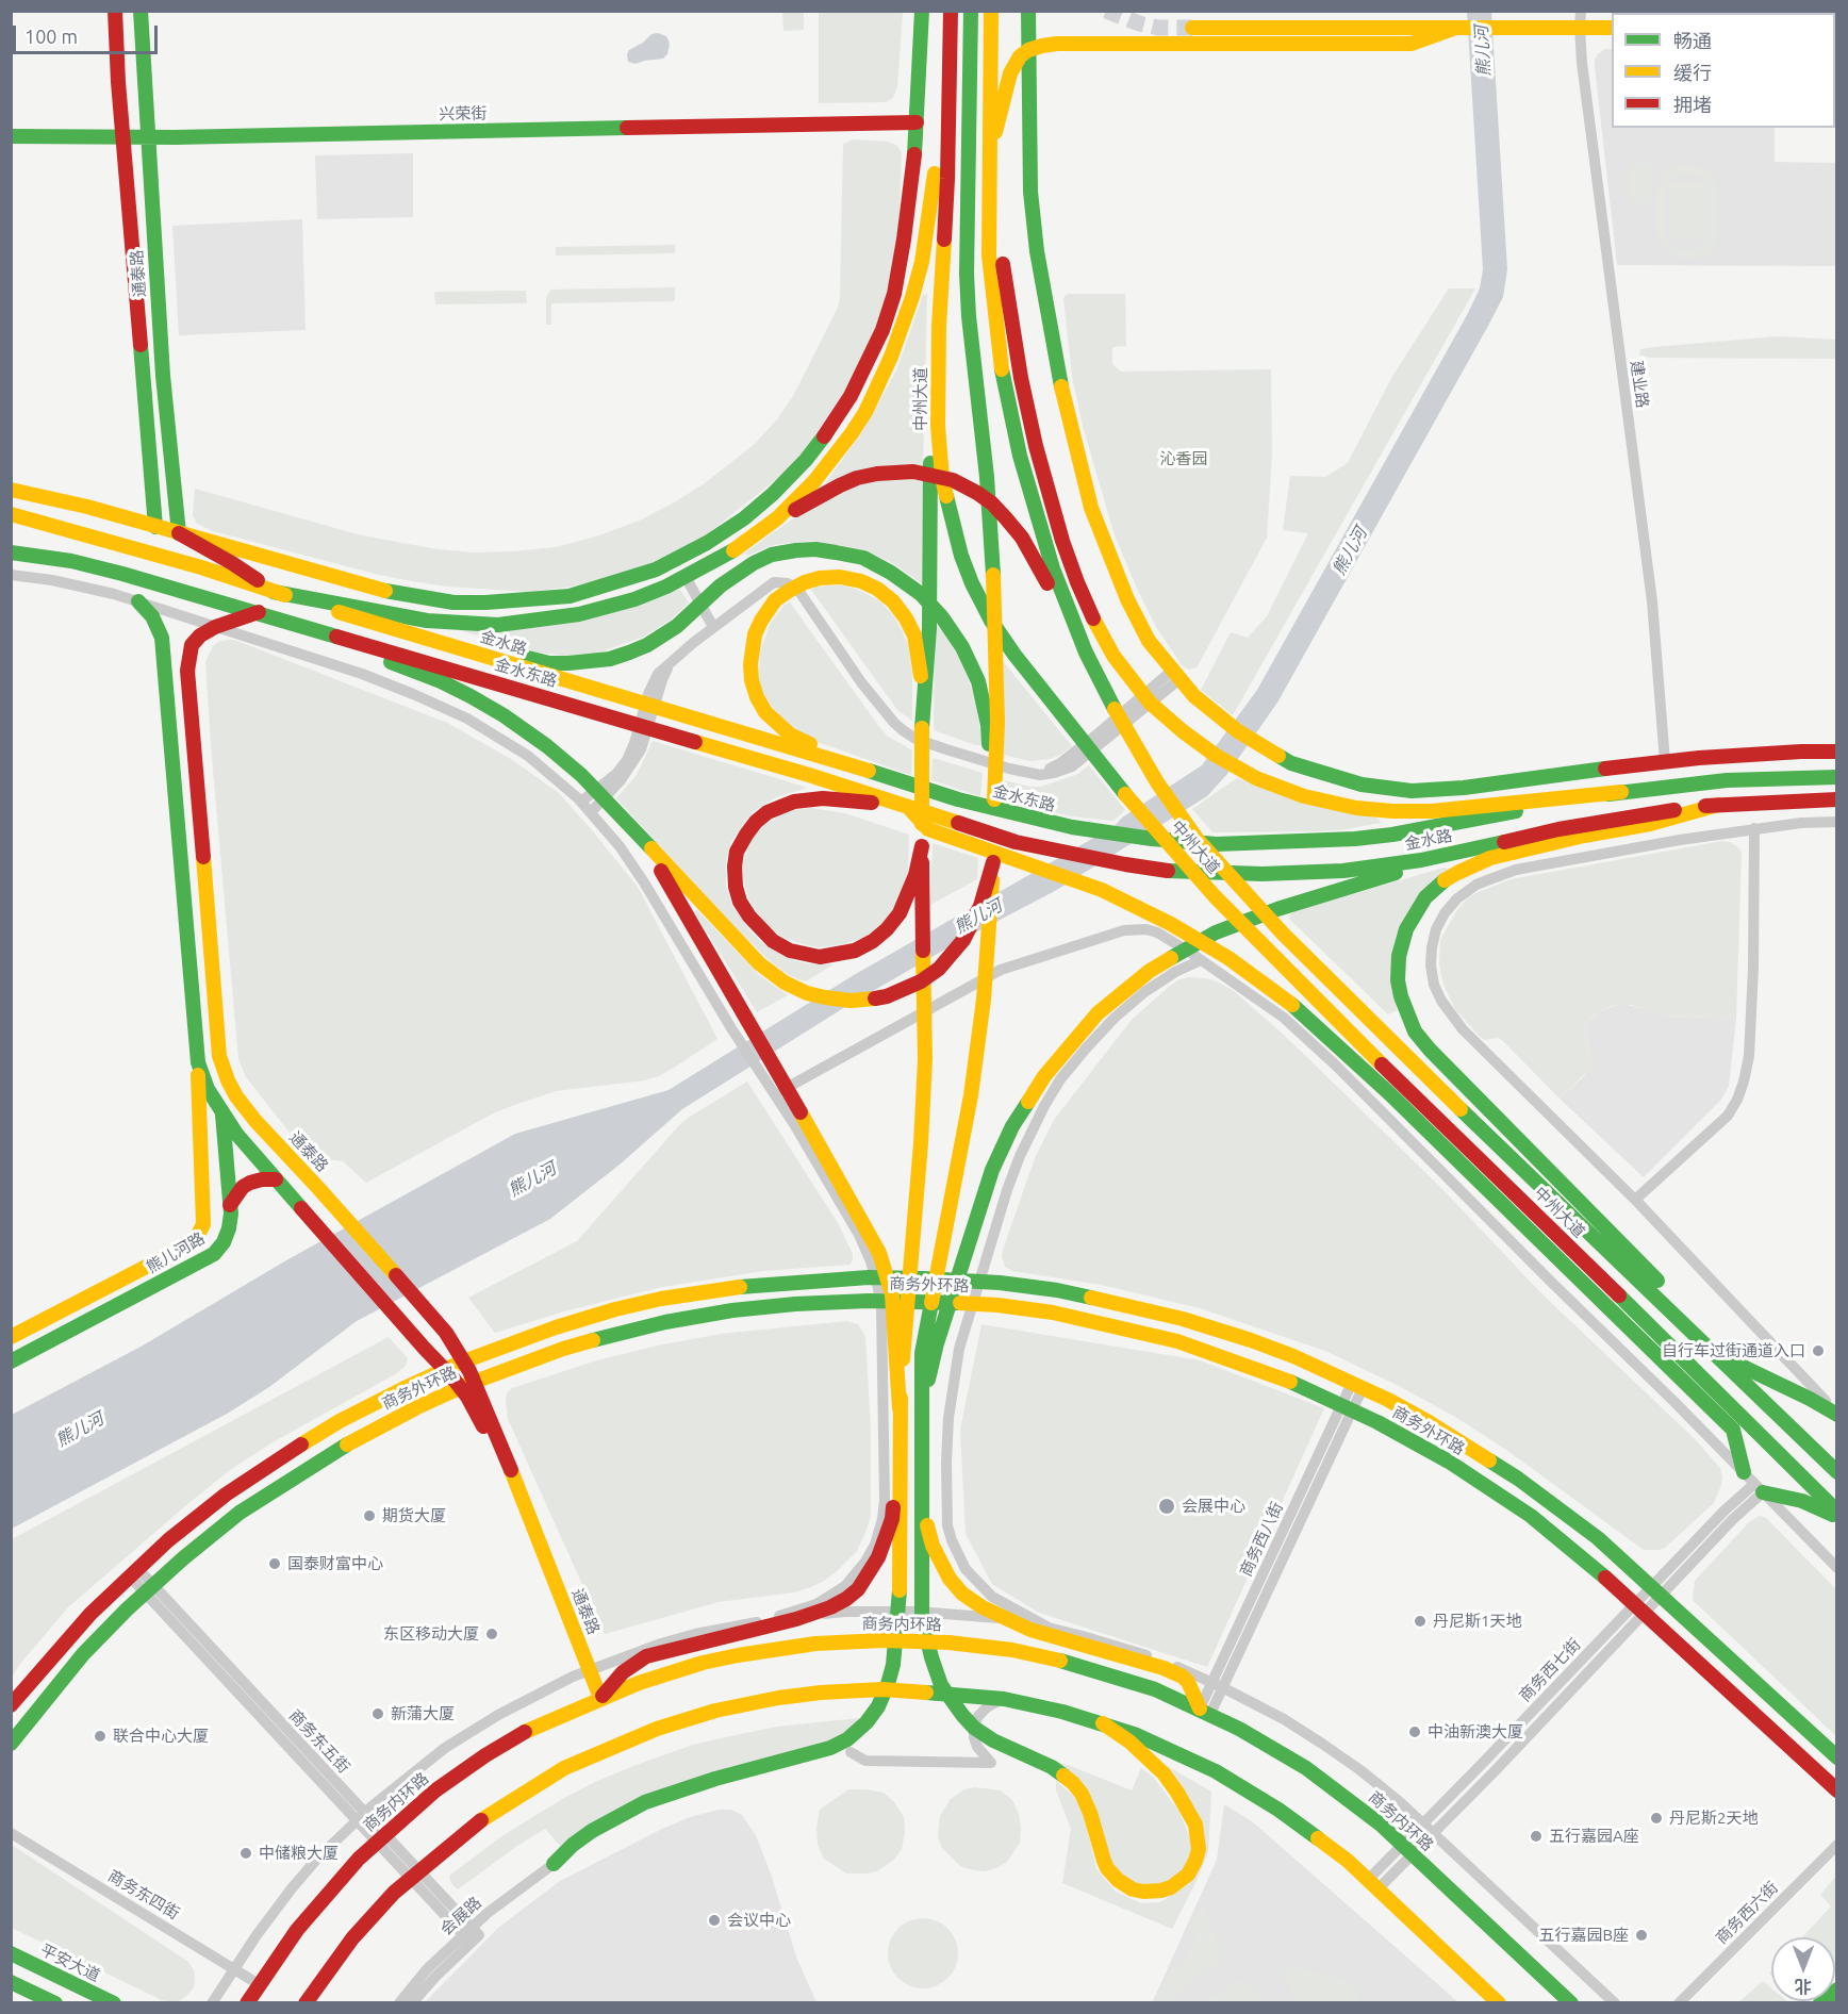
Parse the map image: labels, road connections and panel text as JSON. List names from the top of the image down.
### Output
{
  "streets": {
    "main road": [
      "兴荣街",
      "通泰路",
      "中州大道",
      "金水路",
      "金水东路",
      "熊儿河路",
      "商务外环路",
      "商务内环路",
      "平安大道"
    ],
    "street": [
      "建业路",
      "商务西八街",
      "商务西七街",
      "商务东五街",
      "商务东四街",
      "商务西六街",
      "会展路"
    ]
  },
  "crossings": [
    ["兴荣街", "通泰路"],
    ["通泰路", "金水东路"],
    ["通泰路", "熊儿河路"],
    ["通泰路", "商务外环路"],
    ["通泰路", "商务内环路"],
    ["金水路", "金水东路"],
    ["商务外环路", "商务西八街"],
    ["商务外环路", "商务西七街"],
    ["商务外环路", "商务东五街"],
    ["商务西八街", "商务内环路"],
    ["商务内环路", "商务西七街"],
    ["商务内环路", "商务东五街"],
    ["商务内环路", "商务东四街"],
    ["商务东五街", "会展路"]
  ],
  "water": ["熊儿河"],
  "parks": ["沁香园"],
  "places": [
    "自行车过街通道入口",
    "会展中心",
    "期货大厦",
    "国泰财富中心",
    "丹尼斯1天地",
    "东区移动大厦",
    "新蒲大厦",
    "中油新澳大厦",
    "联合中心大厦",
    "丹尼斯2天地",
    "五行嘉园A座",
    "中储粮大厦",
    "会议中心",
    "五行嘉园B座"
  ],
  "legend": ["畅通", "缓行", "拥堵"],
  "scale_bar": "100 m",
  "north": "bottom"
}
